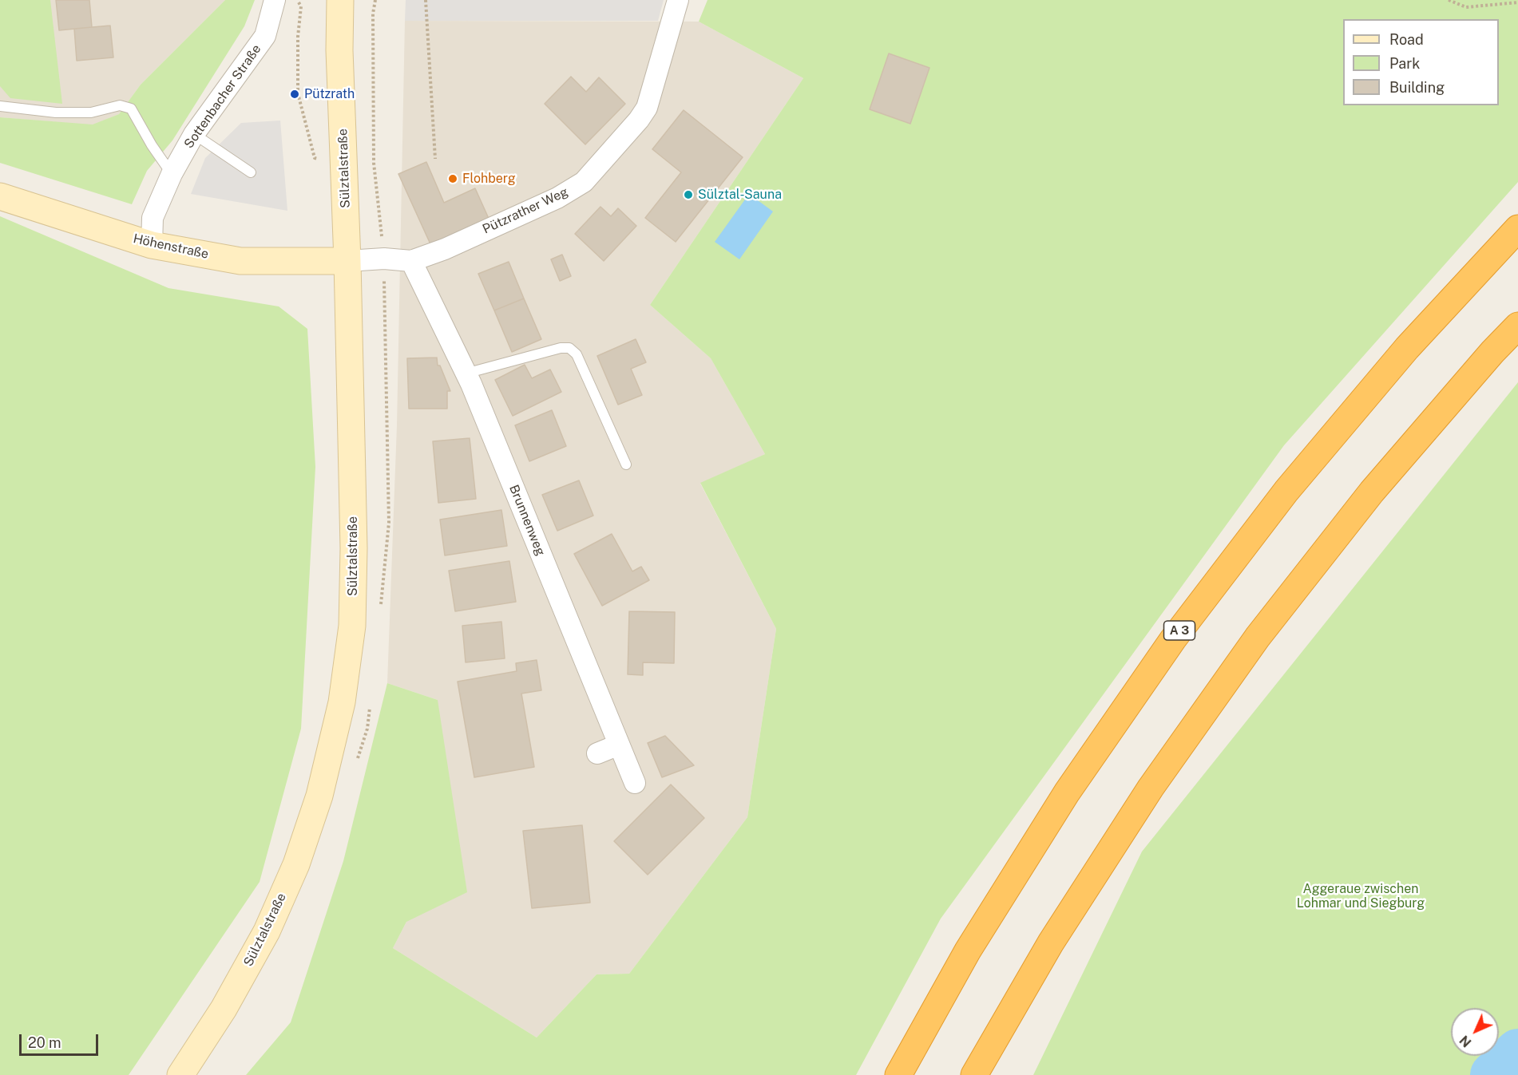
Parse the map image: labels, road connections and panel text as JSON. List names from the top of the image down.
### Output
{
  "streets": {
    "highway": ["A 3"],
    "main road": ["Sülztalstraße", "Höhenstraße"],
    "street": ["Sottenbacher Straße", "Pützrather Weg", "Brunnenweg"]
  },
  "crossings": [
    ["Sottenbacher Straße", "Höhenstraße"],
    ["Sülztalstraße", "Pützrather Weg"],
    ["Sülztalstraße", "Höhenstraße"],
    ["Pützrather Weg", "Höhenstraße"],
    ["Pützrather Weg", "Brunnenweg"]
  ],
  "parks": ["Aggeraue zwischen Lohmar und Siegburg"],
  "places": ["Pützrath", "Flohberg", "Sülztal-Sauna"],
  "legend": ["Road", "Park", "Building"],
  "scale_bar": "20 m",
  "north": "bottom left"
}
